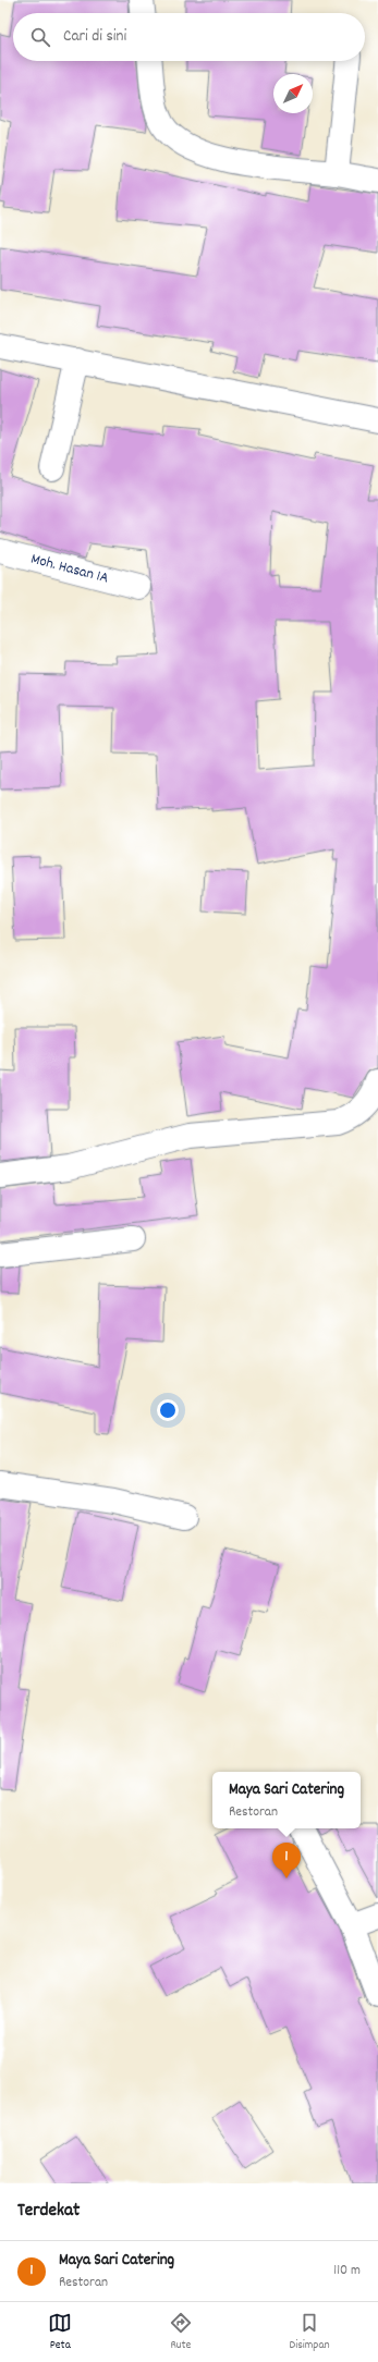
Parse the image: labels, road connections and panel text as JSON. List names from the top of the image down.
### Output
{
  "streets": {
    "street": ["Moh. Hasan 1A"]
  },
  "north": "top right",
  "page": {
    "search": "Cari di sini",
    "popup": ["Maya Sari Catering", "Restoran"],
    "pins": "1",
    "heading": "Terdekat",
    "list": [
      {
        "mark": "1",
        "name": "Maya Sari Catering",
        "note": "Restoran",
        "value": "110 m"
      }
    ],
    "nav": ["Peta", "Rute", "Disimpan"]
  }
}
